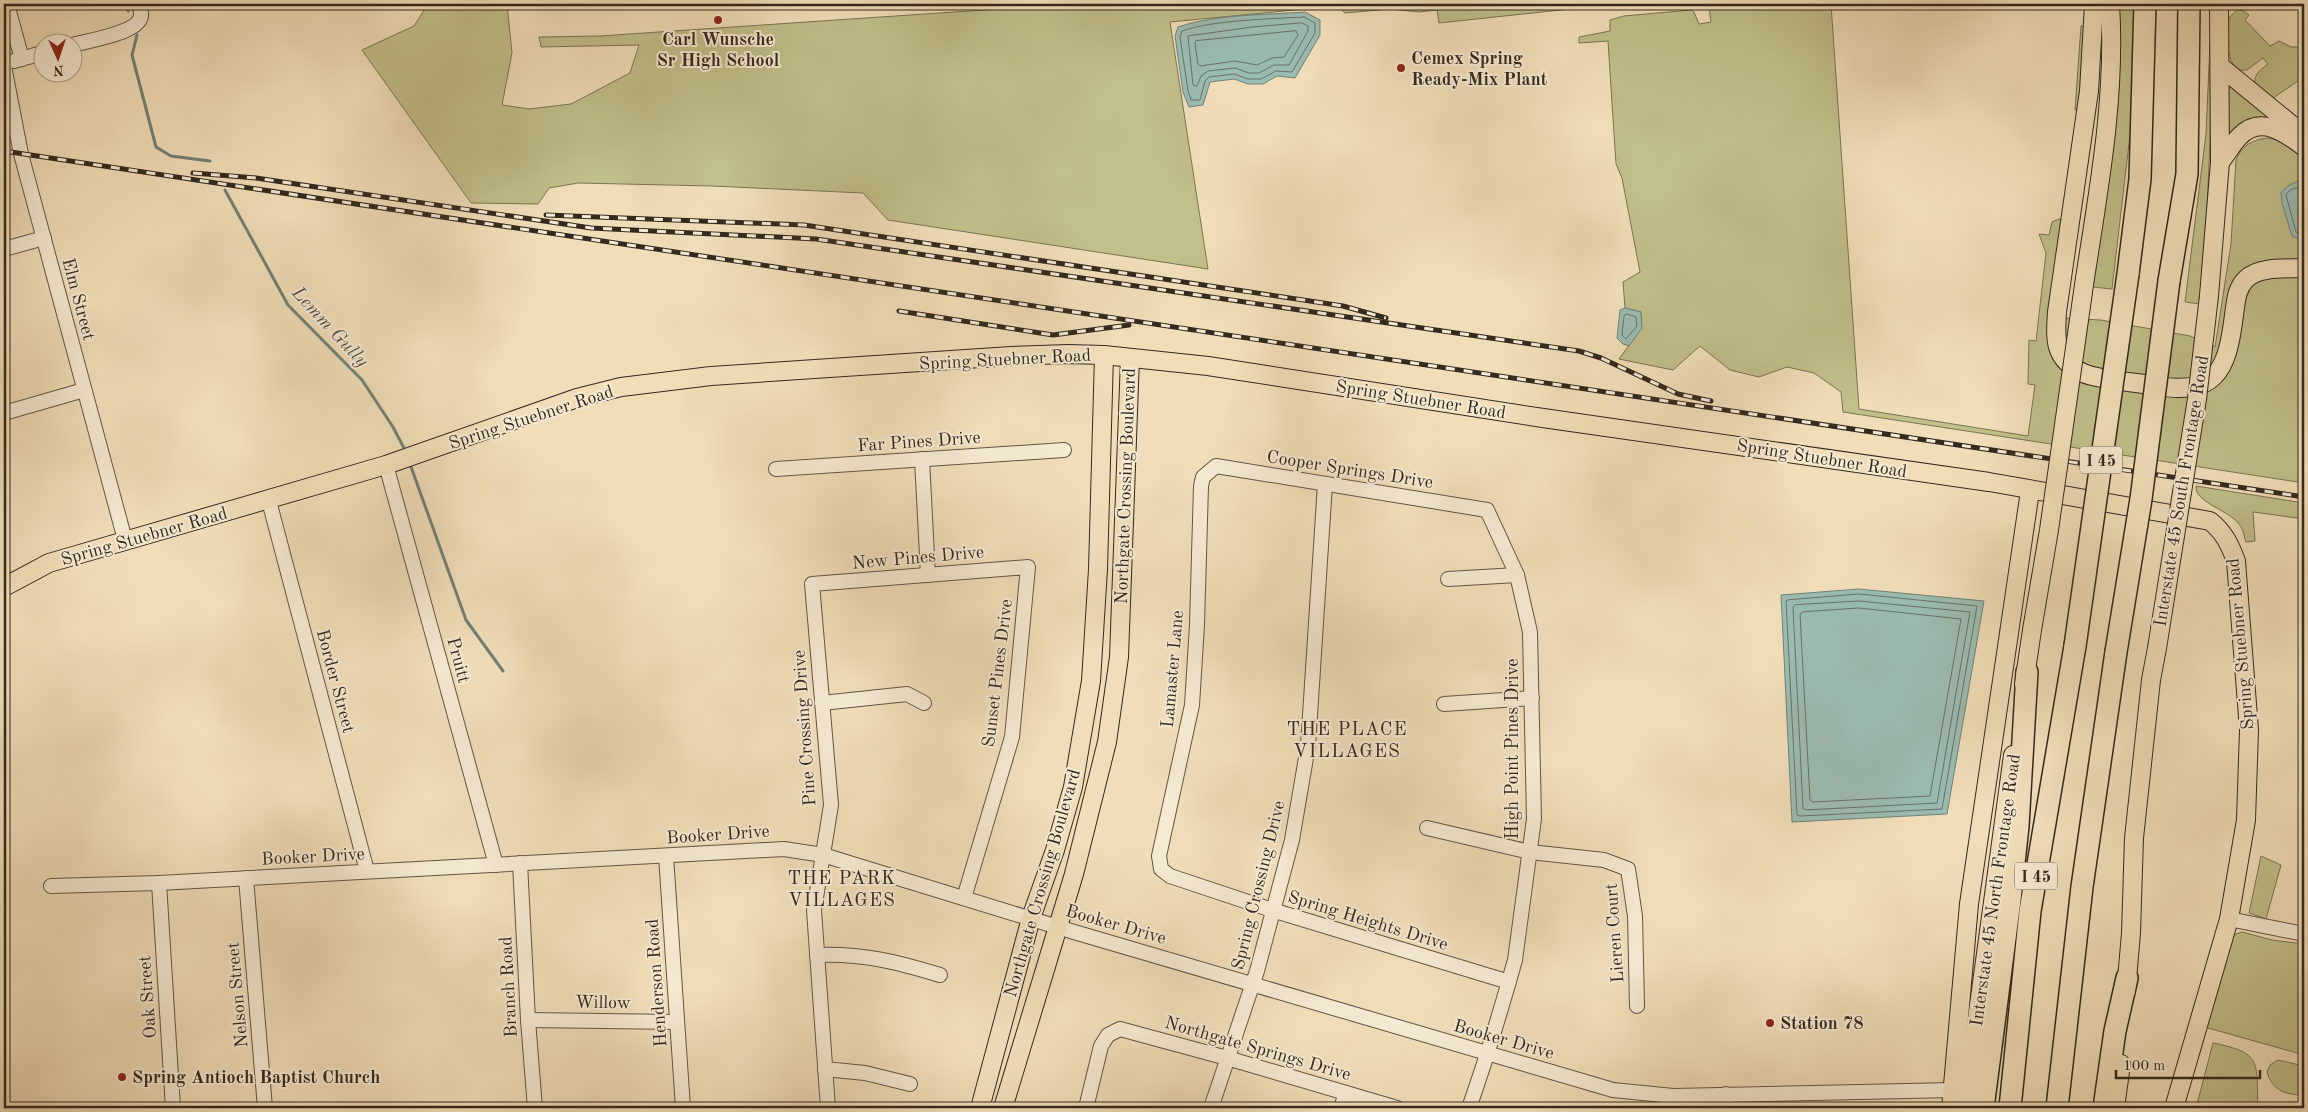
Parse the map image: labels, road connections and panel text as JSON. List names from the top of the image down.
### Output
{
  "streets": {
    "highway": ["I 45"],
    "main road": [
      "Spring Stuebner Road",
      "Northgate Crossing Boulevard",
      "Interstate 45 South Frontage Road",
      "Interstate 45 North Frontage Road"
    ],
    "street": [
      "Elm Street",
      "Far Pines Drive",
      "Cooper Springs Drive",
      "New Pines Drive",
      "Pruitt",
      "Lamaster Lane",
      "Sunset Pines Drive",
      "Border Street",
      "Pine Crossing Drive",
      "High Point Pines Drive",
      "Booker Drive",
      "Spring Crossing Drive",
      "Spring Heights Drive",
      "Lieren Court",
      "Henderson Road",
      "Branch Road",
      "Nelson Street",
      "Oak Street",
      "Willow",
      "Northgate Springs Drive"
    ]
  },
  "crossings": [
    ["Elm Street", "Spring Stuebner Road"],
    ["Spring Stuebner Road", "Northgate Crossing Boulevard"],
    ["Spring Stuebner Road", "Pruitt"],
    ["Spring Stuebner Road", "Border Street"],
    ["Cooper Springs Drive", "Lamaster Lane"],
    ["Cooper Springs Drive", "High Point Pines Drive"],
    ["Cooper Springs Drive", "Spring Crossing Drive"],
    ["Northgate Crossing Boulevard", "Booker Drive"],
    ["New Pines Drive", "Sunset Pines Drive"],
    ["New Pines Drive", "Pine Crossing Drive"],
    ["Pruitt", "Booker Drive"],
    ["Lamaster Lane", "Spring Heights Drive"],
    ["Sunset Pines Drive", "Booker Drive"],
    ["Border Street", "Booker Drive"],
    ["Pine Crossing Drive", "Booker Drive"],
    ["High Point Pines Drive", "Booker Drive"],
    ["High Point Pines Drive", "Spring Heights Drive"],
    ["High Point Pines Drive", "Lieren Court"],
    ["Booker Drive", "Spring Crossing Drive"],
    ["Booker Drive", "Henderson Road"],
    ["Booker Drive", "Branch Road"],
    ["Booker Drive", "Nelson Street"],
    ["Booker Drive", "Oak Street"],
    ["Spring Crossing Drive", "Spring Heights Drive"],
    ["Spring Crossing Drive", "Northgate Springs Drive"],
    ["Henderson Road", "Willow"],
    ["Branch Road", "Willow"]
  ],
  "districts": ["THE PLACE VILLAGES", "THE PARK VILLAGES"],
  "water": ["Lemm Gully"],
  "places": [
    "Carl Wunsche Sr High School",
    "Cemex Spring Ready-Mix Plant",
    "Station 78",
    "Spring Antioch Baptist Church"
  ],
  "scale_bar": "100 m",
  "north": "bottom"
}
